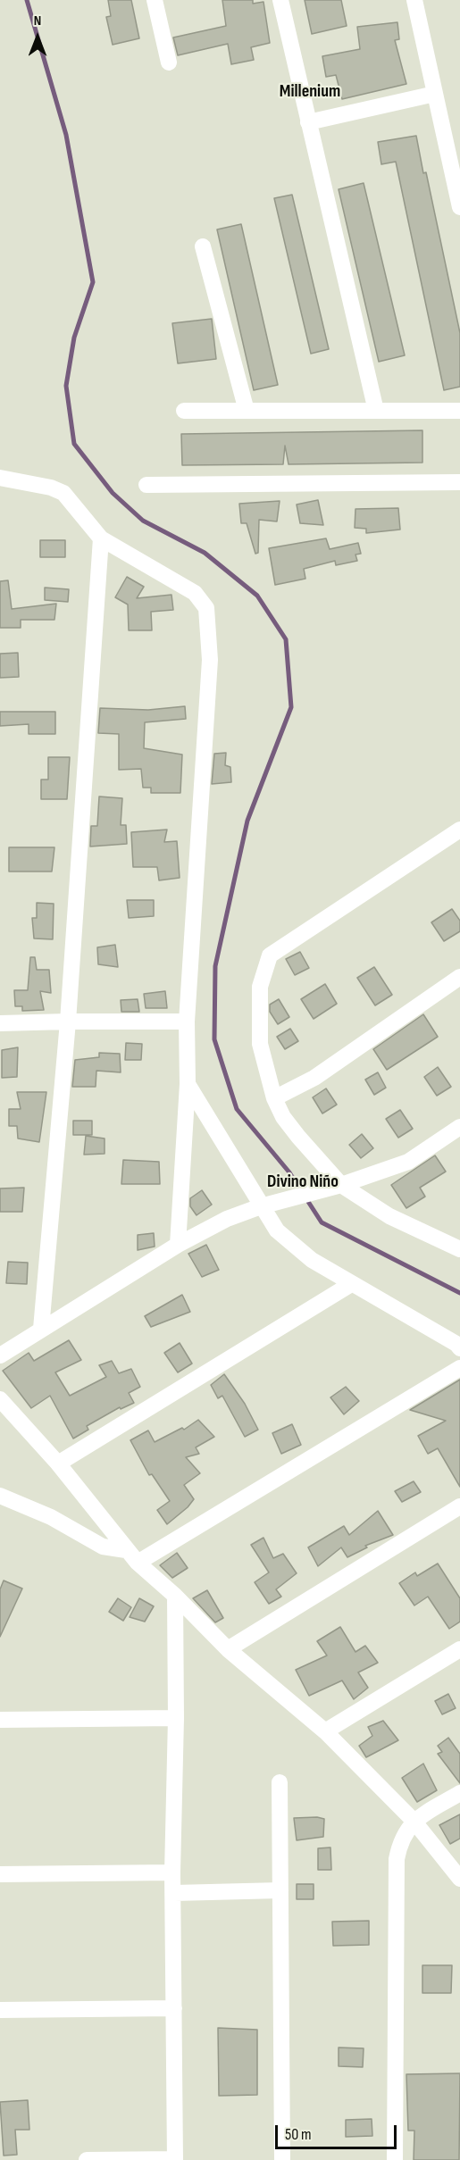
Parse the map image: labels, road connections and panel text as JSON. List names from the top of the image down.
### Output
{
  "districts": ["Millenium", "Divino Niño"],
  "scale_bar": "50 m",
  "north": "top"
}
